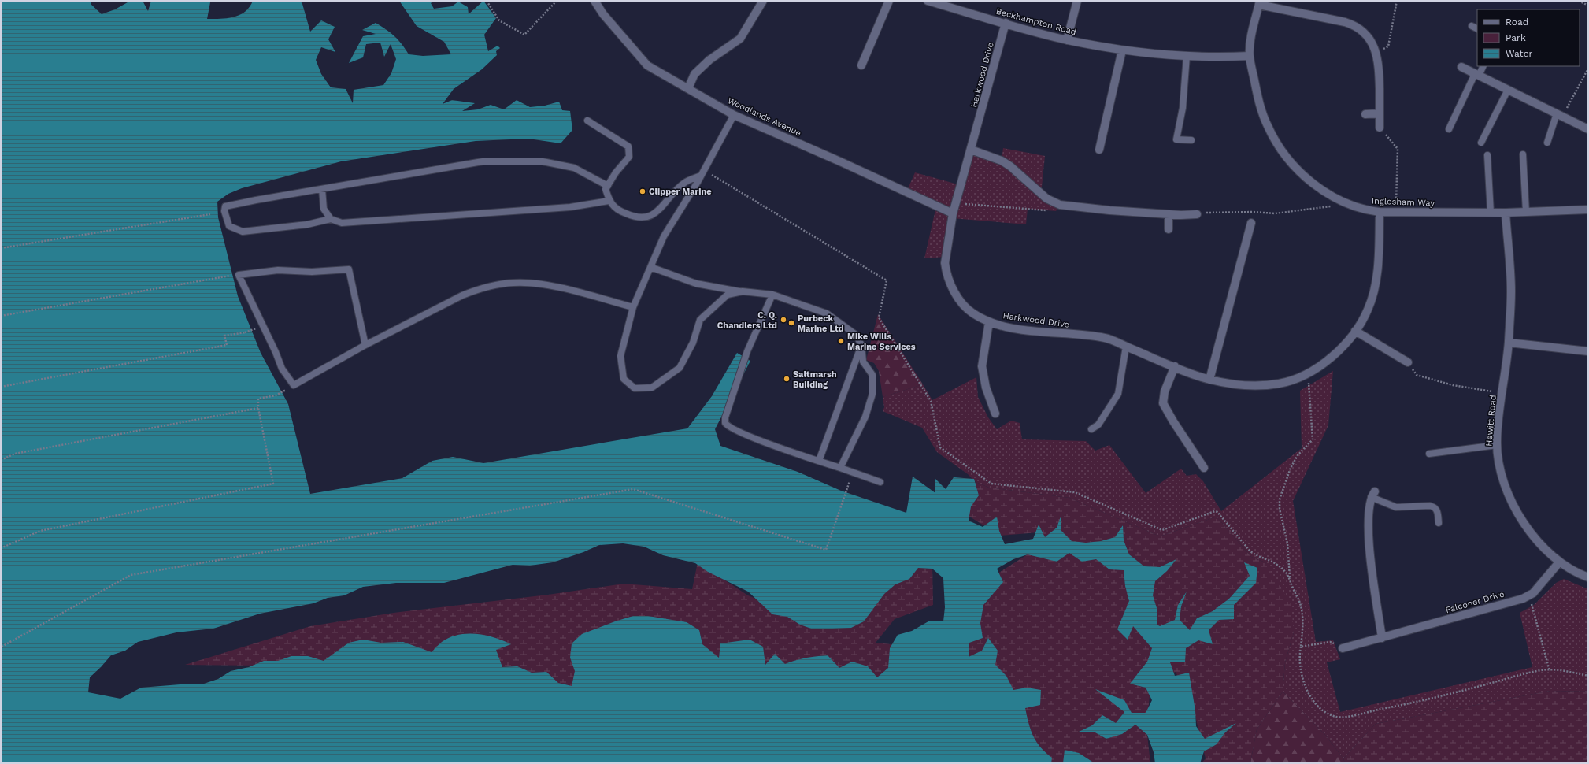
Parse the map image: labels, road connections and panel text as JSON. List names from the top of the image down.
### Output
{
  "streets": {
    "street": [
      "Beckhampton Road",
      "Harkwood Drive",
      "Woodlands Avenue",
      "Inglesham Way",
      "Hewitt Road",
      "Falconer Drive"
    ]
  },
  "crossings": [
    ["Beckhampton Road", "Harkwood Drive"],
    ["Beckhampton Road", "Inglesham Way"],
    ["Harkwood Drive", "Woodlands Avenue"],
    ["Harkwood Drive", "Inglesham Way"],
    ["Inglesham Way", "Hewitt Road"],
    ["Hewitt Road", "Falconer Drive"]
  ],
  "places": [
    "Clipper Marine",
    "C. Q. Chandlers Ltd",
    "Purbeck Marine Ltd",
    "Mike Wills Marine Services",
    "Saltmarsh Building"
  ],
  "legend": ["Road", "Park", "Water"]
}
